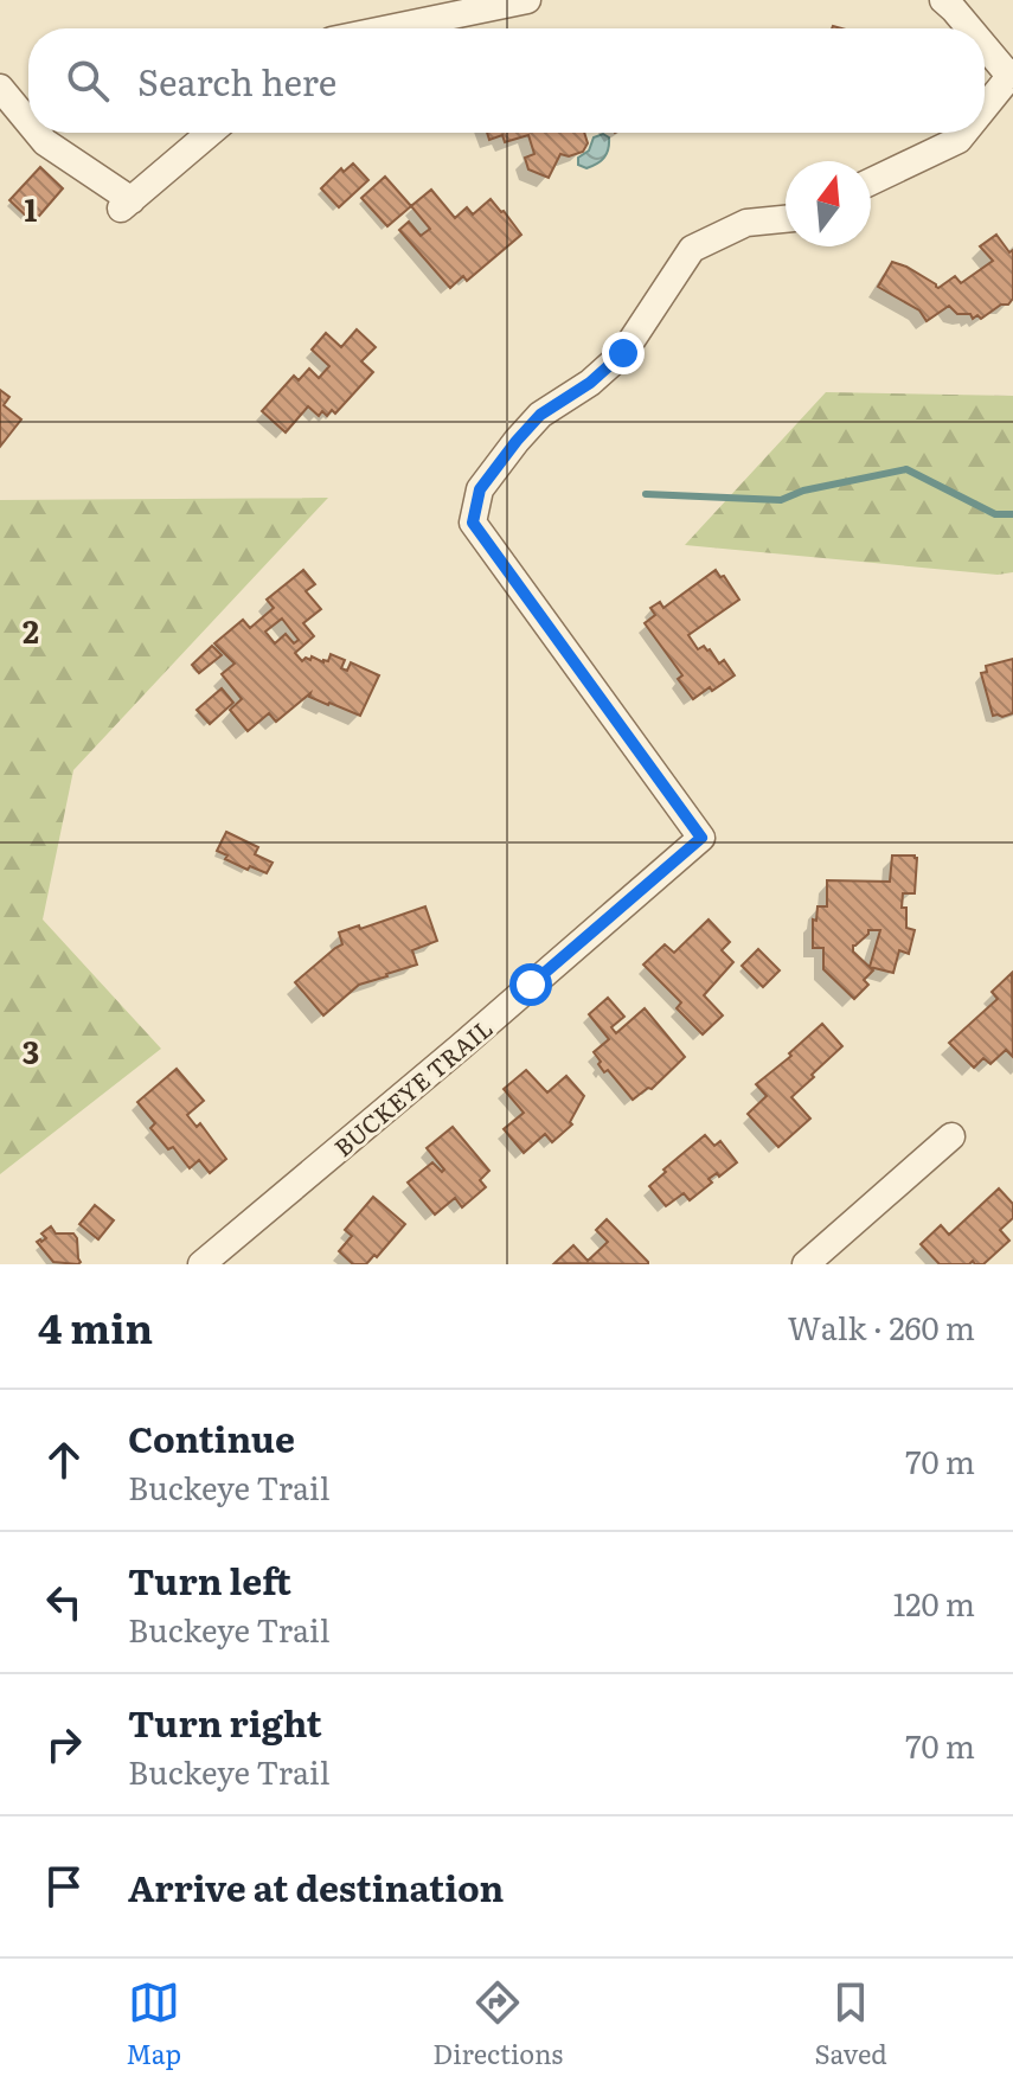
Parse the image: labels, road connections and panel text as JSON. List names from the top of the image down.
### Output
{
  "streets": {
    "street": ["BUCKEYE TRAIL"]
  },
  "north": "top",
  "page": {
    "search": "Search here",
    "heading": ["4 min", "Walk · 260 m"],
    "list": [
      ["Continue", "Buckeye Trail", "70 m"],
      ["Turn left", "Buckeye Trail", "120 m"],
      ["Turn right", "Buckeye Trail", "70 m"],
      "Arrive at destination"
    ],
    "nav": ["Map", "Directions", "Saved"]
  },
  "grid": {
    "rows": ["1", "2", "3"]
  }
}
